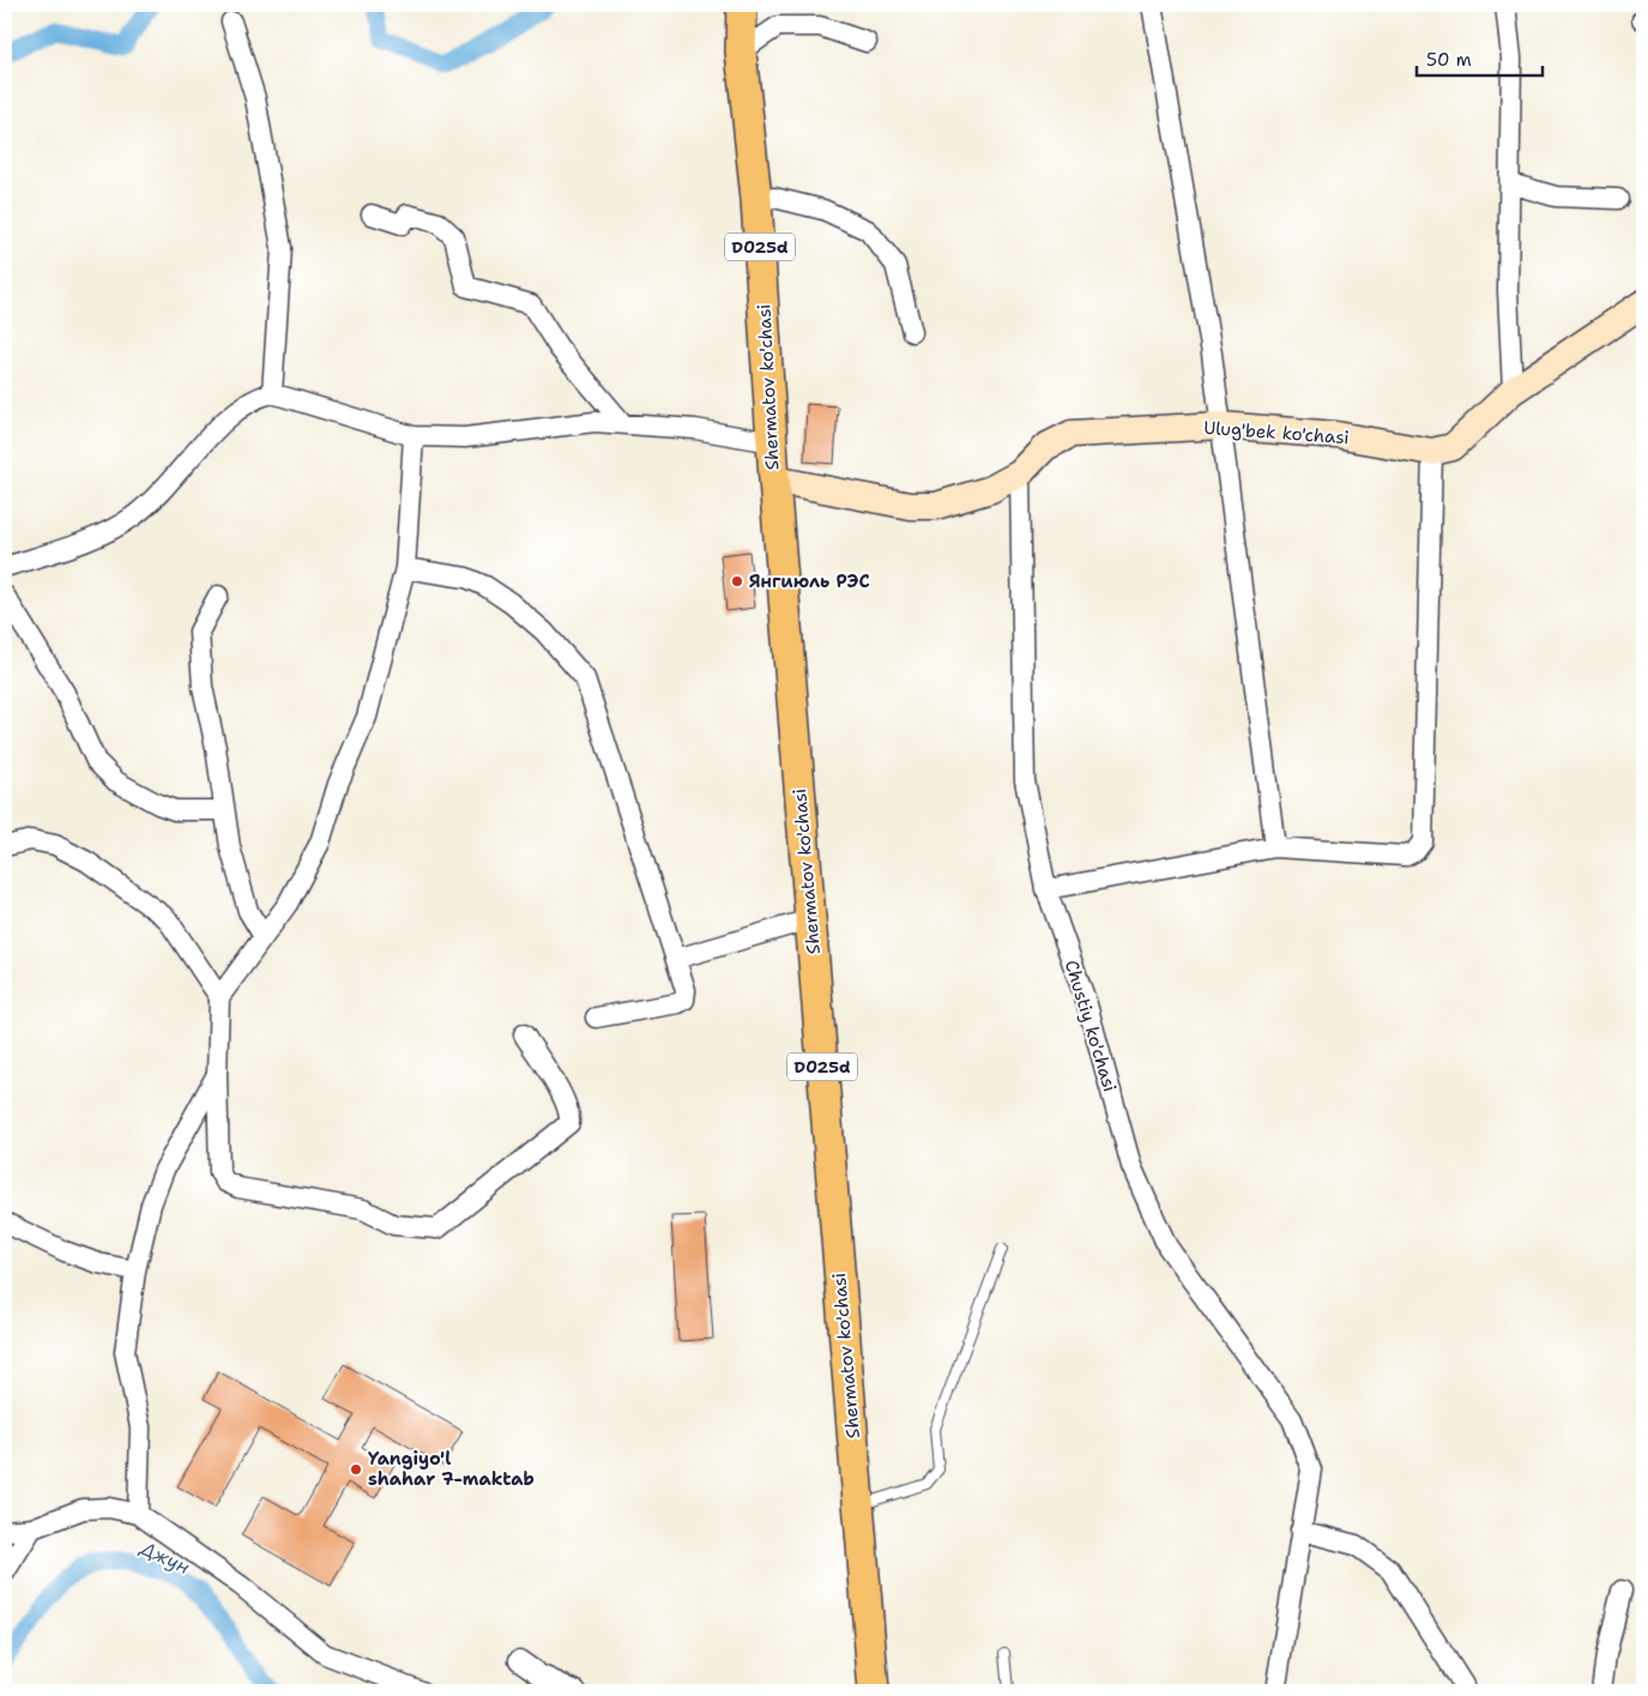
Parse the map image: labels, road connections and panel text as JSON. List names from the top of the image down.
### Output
{
  "streets": {
    "main road": ["D025d", "Shermatov ko'chasi"],
    "street": ["Ulug'bek ko'chasi", "Chustiy ko'chasi"]
  },
  "crossings": [
    ["Shermatov ko'chasi", "Ulug'bek ko'chasi"],
    ["Ulug'bek ko'chasi", "Chustiy ko'chasi"]
  ],
  "water": ["Джун"],
  "places": ["Янгиюль РЭС", "Yangiyo'l shahar 7-maktab"],
  "scale_bar": "50 m"
}
